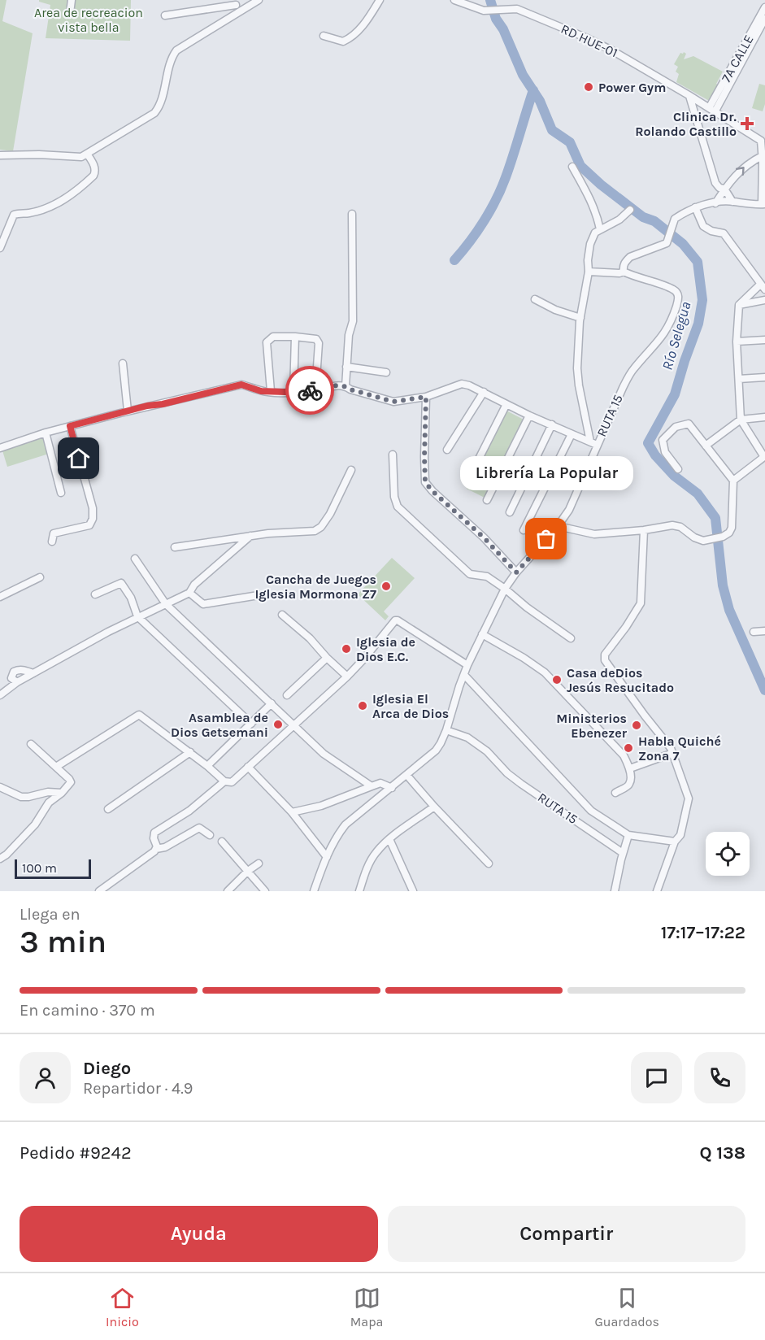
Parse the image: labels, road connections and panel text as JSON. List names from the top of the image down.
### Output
{
  "streets": {
    "street": ["RD HUE-01", "7A CALLE", "RUTA 15"]
  },
  "crossings": [
    ["RD HUE-01", "7A CALLE"]
  ],
  "water": ["Río Selegua"],
  "parks": ["Area de recreacion vista bella"],
  "places": {
    "other": [
      "Power Gym",
      "Librería La Popular",
      "Cancha de Juegos Iglesia Mormona Z7",
      "Iglesia de Dios E.C.",
      "Casa deDios Jesús Resucitado",
      "Iglesia El Arca de Dios",
      "Asamblea de Dios Getsemani",
      "Ministerios Ebenezer",
      "Habla Quiché Zona 7"
    ],
    "health": ["Clinica Dr. Rolando Castillo"]
  },
  "scale_bar": "100 m",
  "page": {
    "bubble": "Librería La Popular",
    "scale": "100 m",
    "heading": ["3 min", "Llega en", "17:17–17:22"],
    "panel": [
      "Diego",
      "Repartidor · 4.9",
      "Pedido #9242",
      "Q 138"
    ],
    "bar": "En camino · 370 m",
    "buttons": ["Ayuda", "Compartir"],
    "tabs": ["Inicio", "Mapa", "Guardados"]
  }
}
